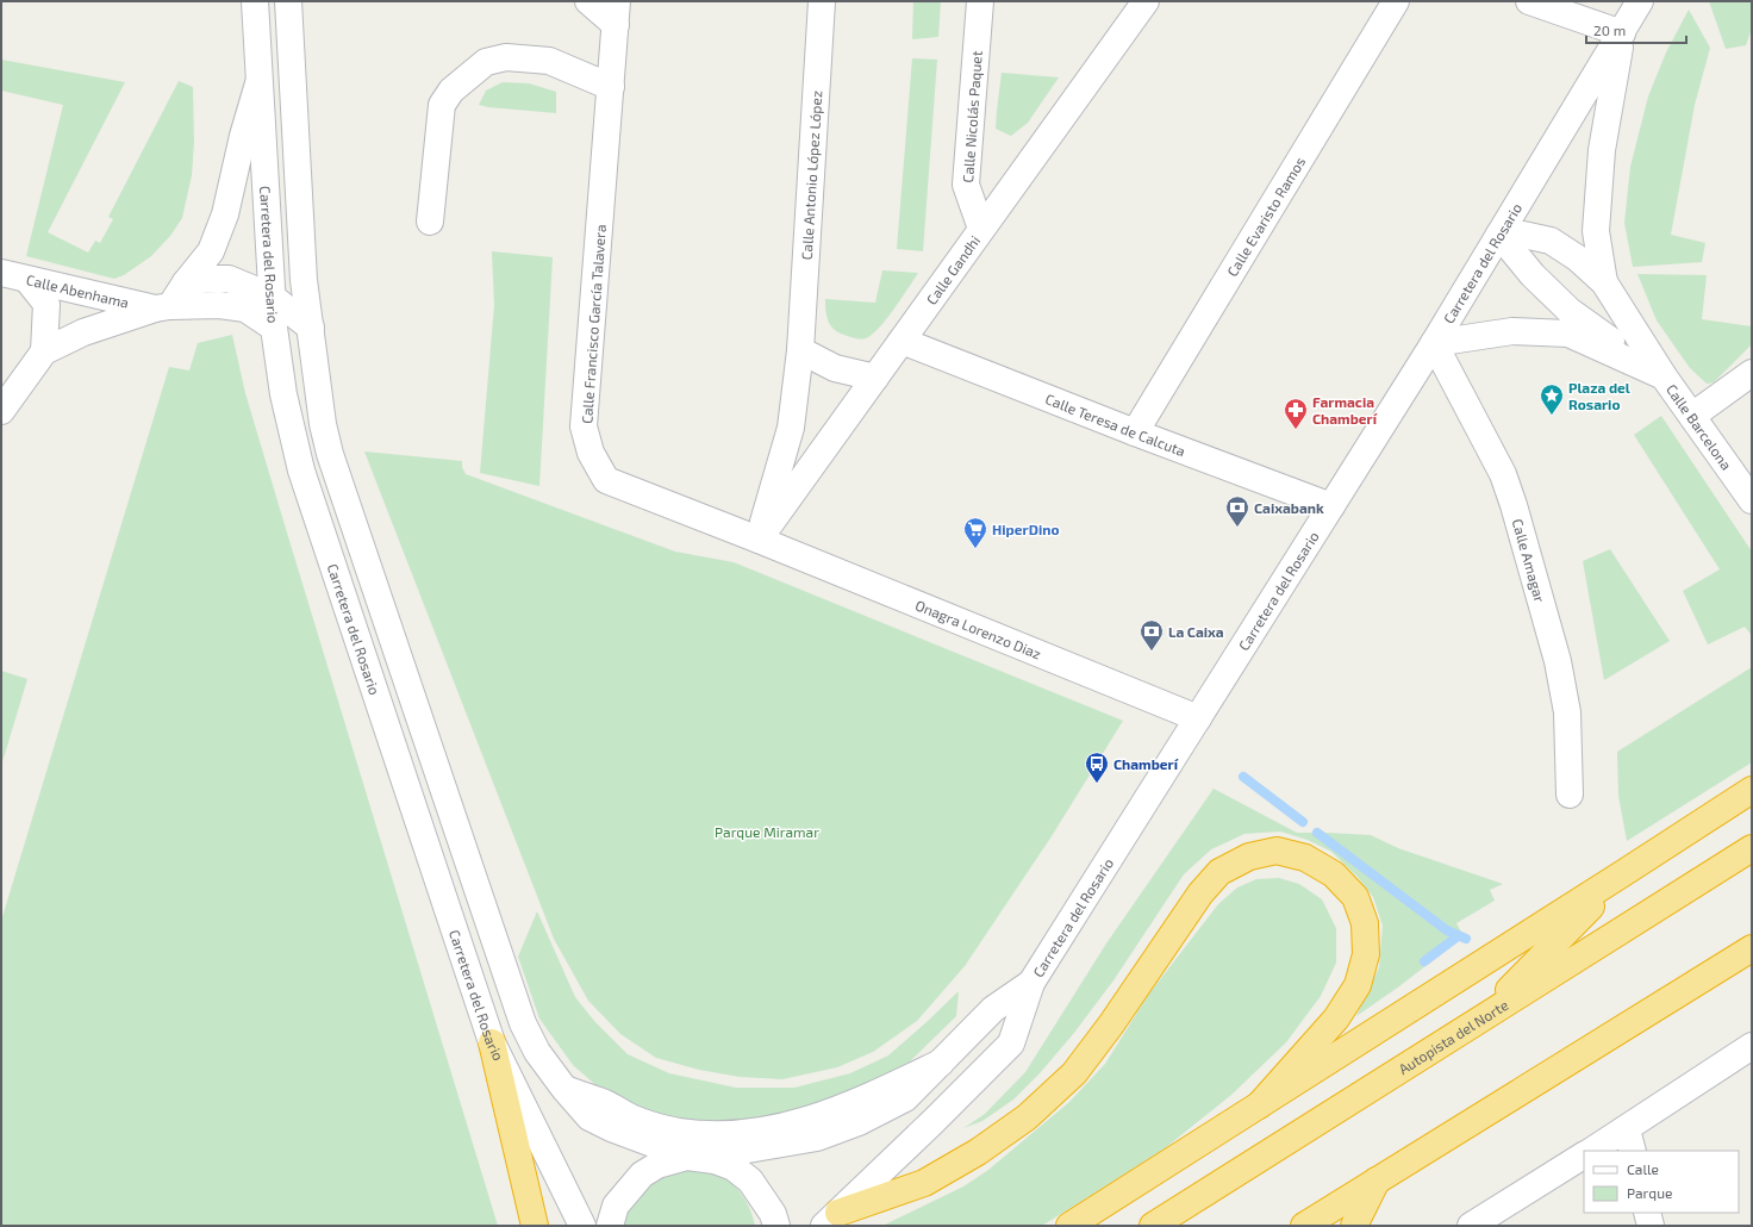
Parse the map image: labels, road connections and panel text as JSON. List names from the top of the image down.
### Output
{
  "streets": {
    "highway": ["Autopista del Norte"],
    "street": [
      "Calle Nicolás Paquet",
      "Calle Antonio López López",
      "Calle Evaristo Ramos",
      "Carretera del Rosario",
      "Calle Gandhi",
      "Calle Abenhama",
      "Calle Francisco García Talavera",
      "Calle Teresa de Calcuta",
      "Calle Barcelona",
      "Calle Amagar",
      "Onagra Lorenzo Diaz"
    ]
  },
  "crossings": [
    ["Calle Nicolás Paquet", "Calle Gandhi"],
    ["Calle Antonio López López", "Calle Gandhi"],
    ["Calle Antonio López López", "Calle Francisco García Talavera"],
    ["Calle Antonio López López", "Onagra Lorenzo Diaz"],
    ["Calle Evaristo Ramos", "Calle Teresa de Calcuta"],
    ["Carretera del Rosario", "Calle Teresa de Calcuta"],
    ["Carretera del Rosario", "Calle Amagar"],
    ["Carretera del Rosario", "Onagra Lorenzo Diaz"],
    ["Calle Gandhi", "Calle Francisco García Talavera"],
    ["Calle Gandhi", "Calle Teresa de Calcuta"],
    ["Calle Gandhi", "Onagra Lorenzo Diaz"],
    ["Calle Francisco García Talavera", "Onagra Lorenzo Diaz"]
  ],
  "parks": ["Parque Miramar"],
  "places": {
    "place": ["Plaza del Rosario"],
    "pharmacy": ["Farmacia Chamberí"],
    "bank": ["Caixabank", "La Caixa"],
    "supermarket": ["HiperDino"],
    "bus stop": ["Chamberí"]
  },
  "legend": ["Calle", "Parque"],
  "scale_bar": "20 m"
}
